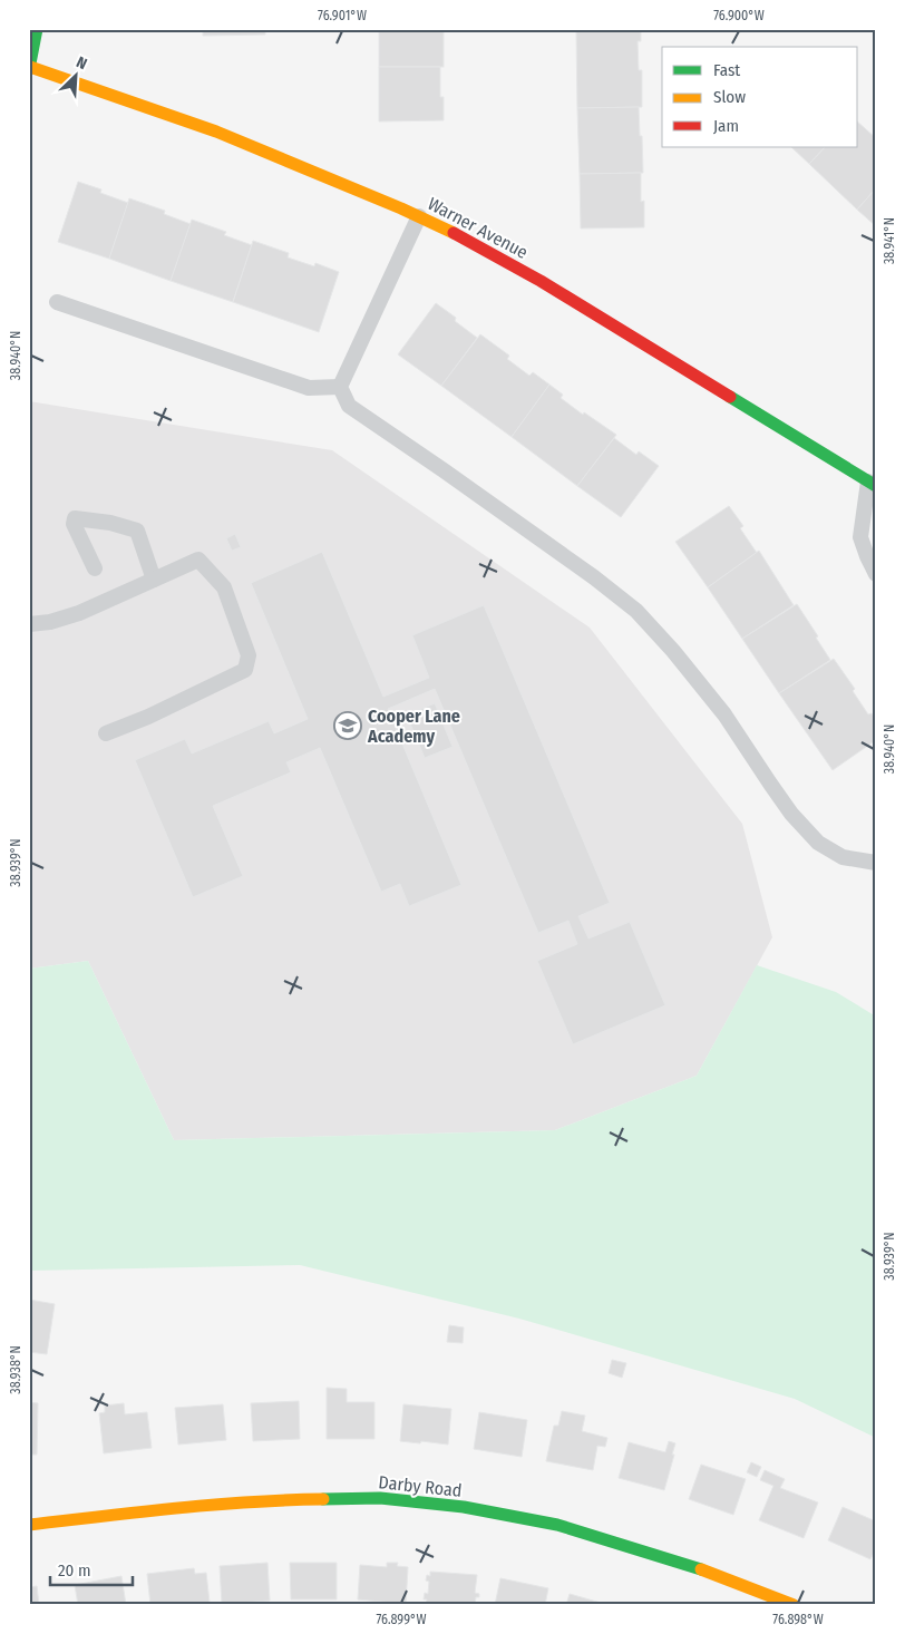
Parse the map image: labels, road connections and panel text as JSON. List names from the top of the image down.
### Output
{
  "streets": {
    "street": ["Warner Avenue", "Darby Road"]
  },
  "places": {
    "school or university": ["Cooper Lane Academy"]
  },
  "legend": ["Fast", "Slow", "Jam"],
  "scale_bar": "20 m",
  "north": "top right",
  "coordinates": [
    "76.901°W",
    "76.900°W",
    "38.941°N",
    "38.940°N",
    "38.939°N",
    "38.938°N",
    "76.899°W",
    "76.898°W"
  ]
}
